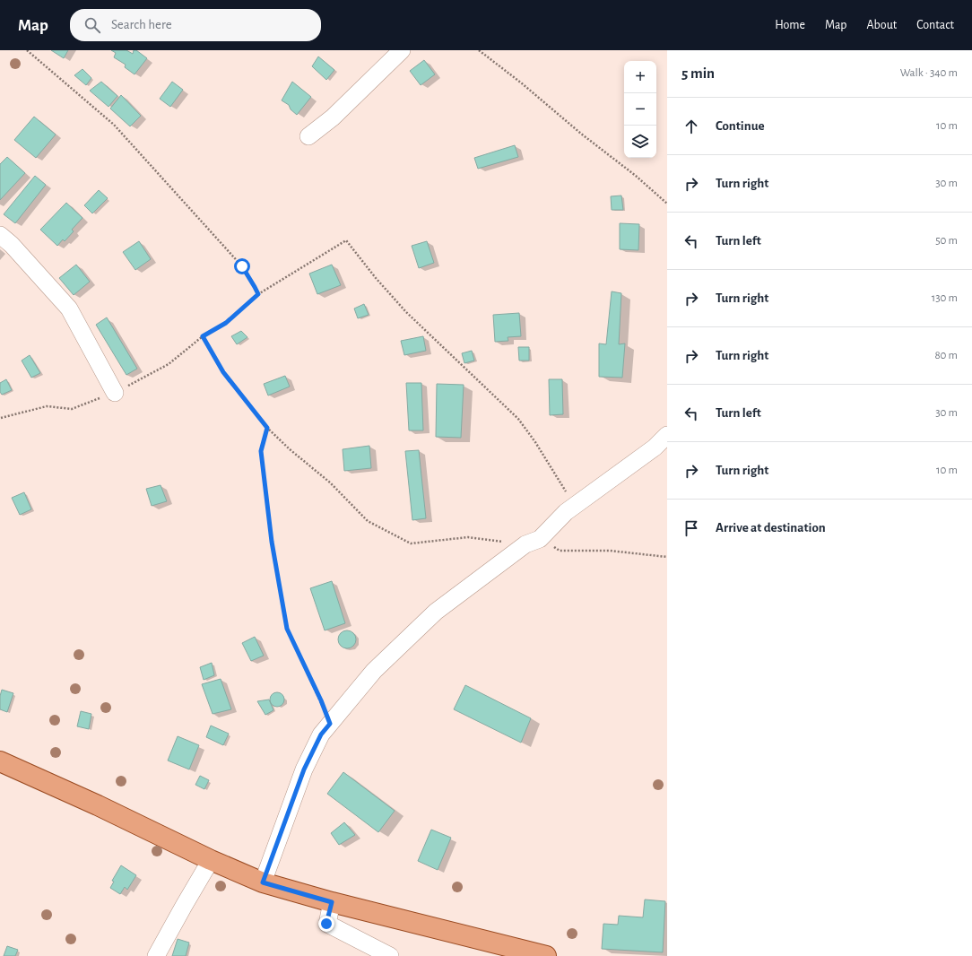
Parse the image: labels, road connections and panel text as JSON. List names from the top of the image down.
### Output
{
  "page": {
    "header": "Map",
    "search": "Search here",
    "nav": [
      "Home",
      "Map",
      "About",
      "Contact"
    ],
    "heading": ["5 min", "Walk · 340 m"],
    "map_buttons": ["+", "−"],
    "list": [
      ["Continue", "10 m"],
      ["Turn right", "30 m"],
      ["Turn left", "50 m"],
      ["Turn right", "130 m"],
      ["Turn right", "80 m"],
      ["Turn left", "30 m"],
      ["Turn right", "10 m"],
      "Arrive at destination"
    ]
  }
}
